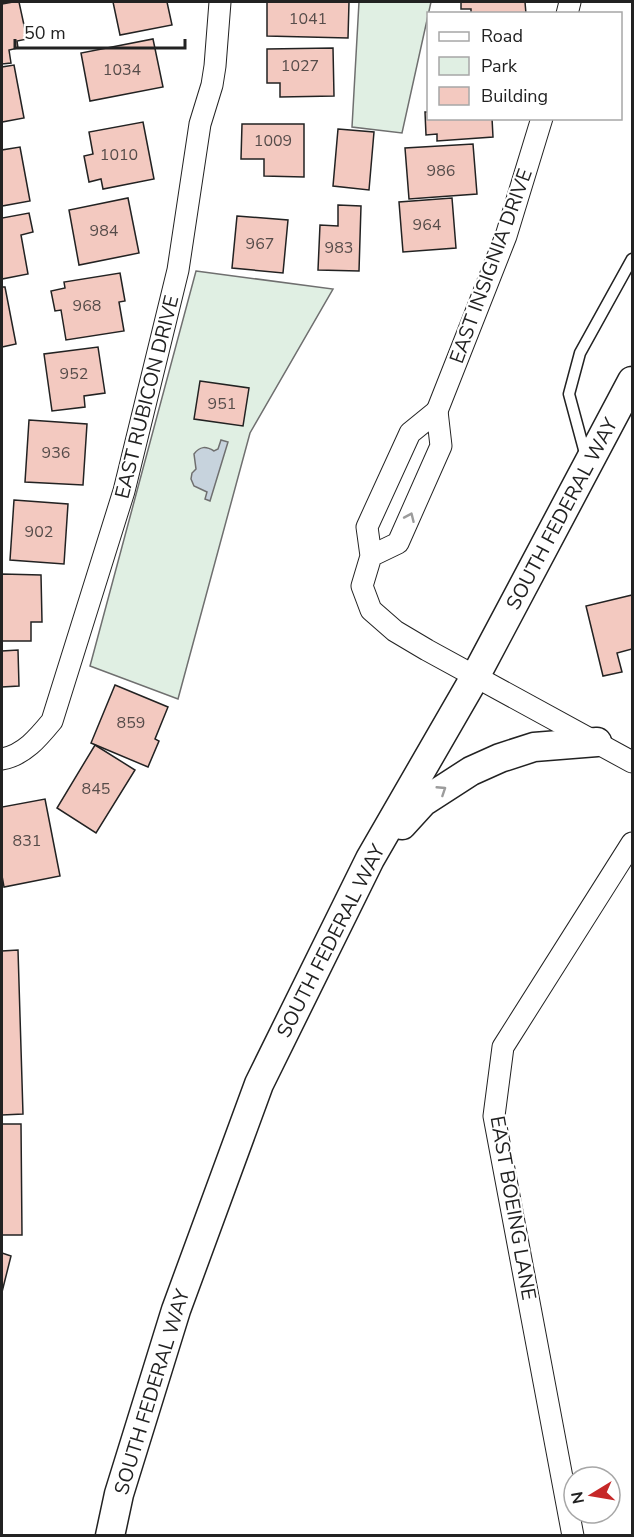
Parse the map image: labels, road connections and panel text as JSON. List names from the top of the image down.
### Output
{
  "streets": {
    "main road": ["SOUTH FEDERAL WAY"],
    "street": ["EAST INSIGNIA DRIVE", "EAST RUBICON DRIVE", "EAST BOEING LANE"]
  },
  "crossings": [
    ["EAST INSIGNIA DRIVE", "SOUTH FEDERAL WAY"]
  ],
  "house_numbers": [
    "1041",
    "1027",
    "1034",
    "1009",
    "1010",
    "986",
    "964",
    "984",
    "967",
    "983",
    "968",
    "952",
    "951",
    "936",
    "902",
    "859",
    "845",
    "831"
  ],
  "legend": ["Road", "Park", "Building"],
  "scale_bar": "50 m",
  "north": "left"
}
